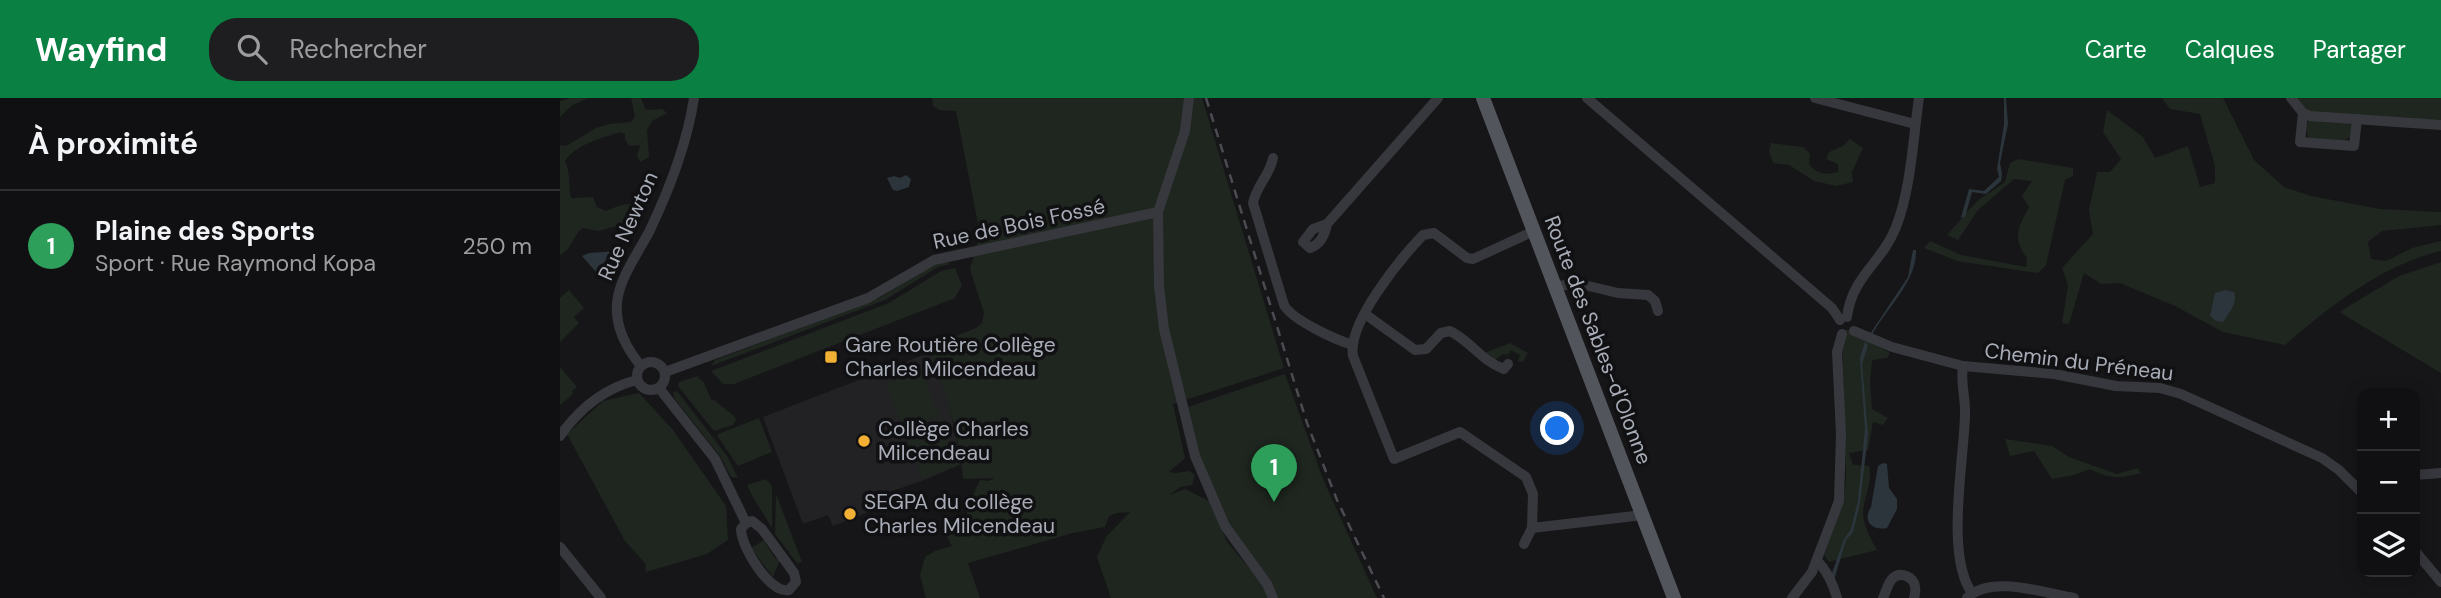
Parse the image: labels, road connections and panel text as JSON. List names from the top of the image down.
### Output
{
  "streets": {
    "main road": ["Route des Sables-d'Olonne"],
    "street": ["Rue de Bois Fossé", "Rue Newton", "Chemin du Préneau"]
  },
  "crossings": [
    ["Rue de Bois Fossé", "Rue Newton"]
  ],
  "places": {
    "transit": ["Gare Routière Collège Charles Milcendeau"],
    "other": ["Collège Charles Milcendeau", "SEGPA du collège Charles Milcendeau"]
  },
  "page": {
    "header": "Wayfind",
    "search": "Rechercher",
    "nav": ["Carte", "Calques", "Partager"],
    "heading": "À proximité",
    "list": [
      {
        "mark": "1",
        "name": "Plaine des Sports",
        "note": "Sport · Rue Raymond Kopa",
        "value": "250 m"
      }
    ],
    "map_buttons": ["+", "−"],
    "pins": "1"
  }
}
